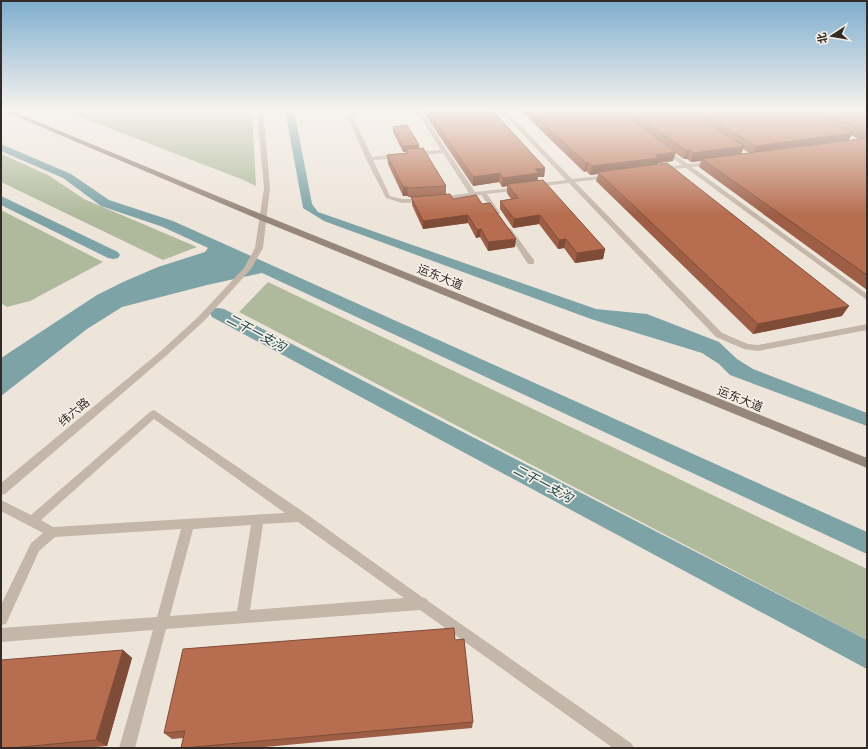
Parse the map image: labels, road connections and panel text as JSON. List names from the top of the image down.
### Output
{
  "streets": {
    "street": ["运东大道", "纬六路"]
  },
  "crossings": [
    ["运东大道", "纬六路"]
  ],
  "water": ["二干一支沟"],
  "north": "left"
}
